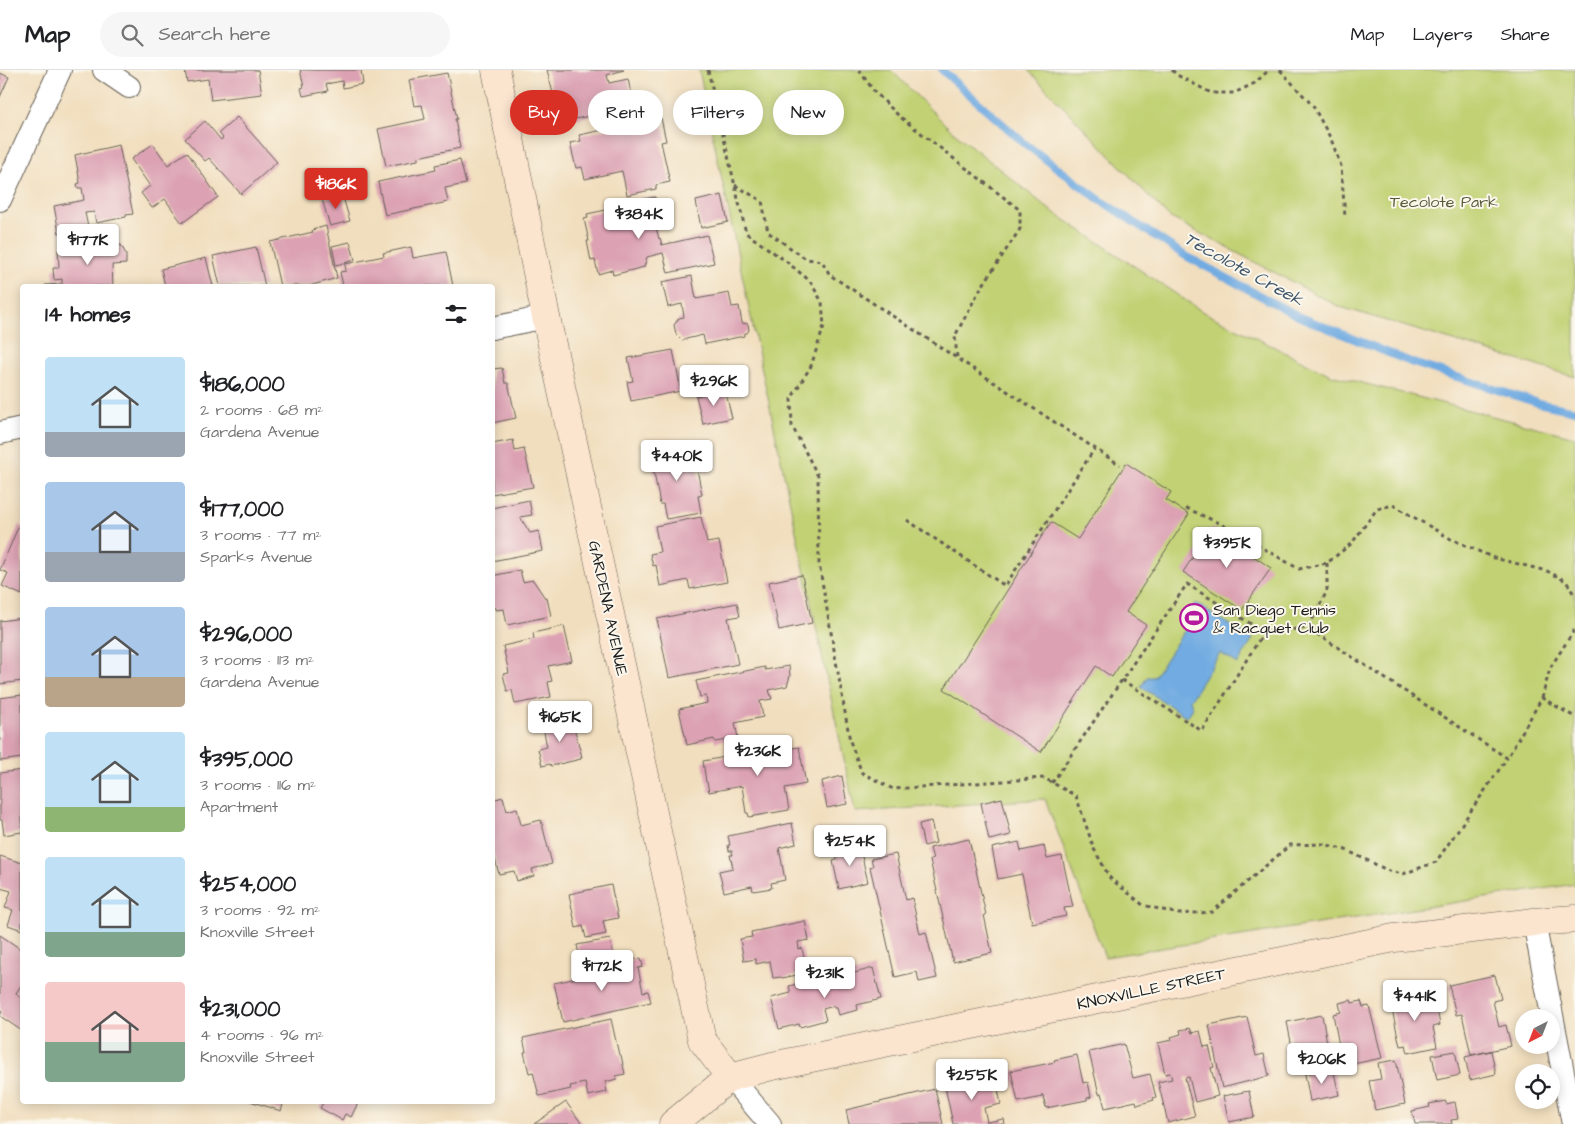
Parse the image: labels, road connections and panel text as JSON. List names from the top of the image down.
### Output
{
  "streets": {
    "street": ["GARDENA AVENUE", "KNOXVILLE STREET"]
  },
  "crossings": [
    ["GARDENA AVENUE", "KNOXVILLE STREET"]
  ],
  "water": ["Tecolote Creek"],
  "parks": ["Tecolote Park"],
  "places": {
    "sports": ["San Diego Tennis & Racquet Club"]
  },
  "north": "bottom left",
  "page": {
    "header": "Map",
    "search": "Search here",
    "nav": ["Map", "Layers", "Share"],
    "chip": [
      "Buy",
      "Rent",
      "Filters",
      "New"
    ],
    "price": [
      "$186K",
      "$384K",
      "$177K",
      "$296K",
      "$440K",
      "$395K",
      "$165K",
      "$236K",
      "$254K",
      "$172K",
      "$231K",
      "$441K",
      "$206K",
      "$255K"
    ],
    "heading": "14 homes",
    "list": [
      {
        "name": "$186,000",
        "note": "2 rooms · 68 m² · Gardena Avenue"
      },
      {
        "name": "$177,000",
        "note": "3 rooms · 77 m² · Sparks Avenue"
      },
      {
        "name": "$296,000",
        "note": "3 rooms · 113 m² · Gardena Avenue"
      },
      {
        "name": "$395,000",
        "note": "3 rooms · 116 m² · Apartment"
      },
      {
        "name": "$254,000",
        "note": "3 rooms · 92 m² · Knoxville Street"
      },
      {
        "name": "$231,000",
        "note": "4 rooms · 96 m² · Knoxville Street"
      }
    ]
  }
}
